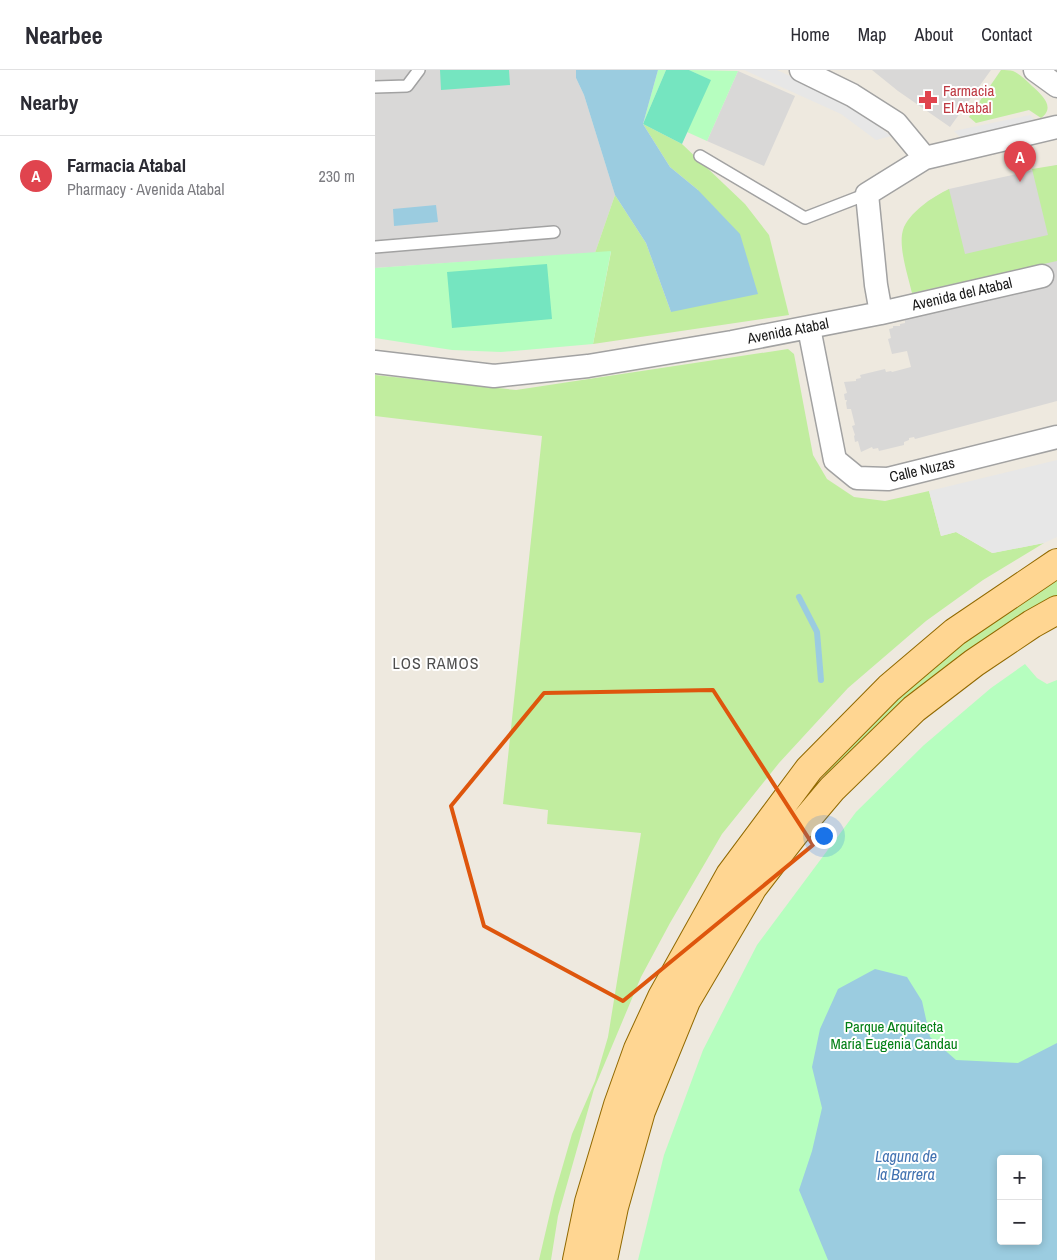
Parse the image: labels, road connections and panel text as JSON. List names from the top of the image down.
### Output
{
  "streets": {
    "street": ["Avenida del Atabal", "Avenida Atabal", "Calle Nuzas"]
  },
  "crossings": [
    ["Avenida del Atabal", "Avenida Atabal"],
    ["Avenida Atabal", "Calle Nuzas"]
  ],
  "districts": ["LOS RAMOS"],
  "water": ["Laguna de la Barrera"],
  "parks": ["Parque Arquitecta María Eugenia Candau"],
  "places": {
    "pharmacy": ["Farmacia El Atabal"]
  },
  "page": {
    "header": "Nearbee",
    "nav": [
      "Home",
      "Map",
      "About",
      "Contact"
    ],
    "heading": "Nearby",
    "list": [
      {
        "mark": "A",
        "name": "Farmacia Atabal",
        "note": "Pharmacy · Avenida Atabal",
        "value": "230 m"
      }
    ],
    "pins": "A",
    "map_buttons": ["+", "−"]
  }
}
